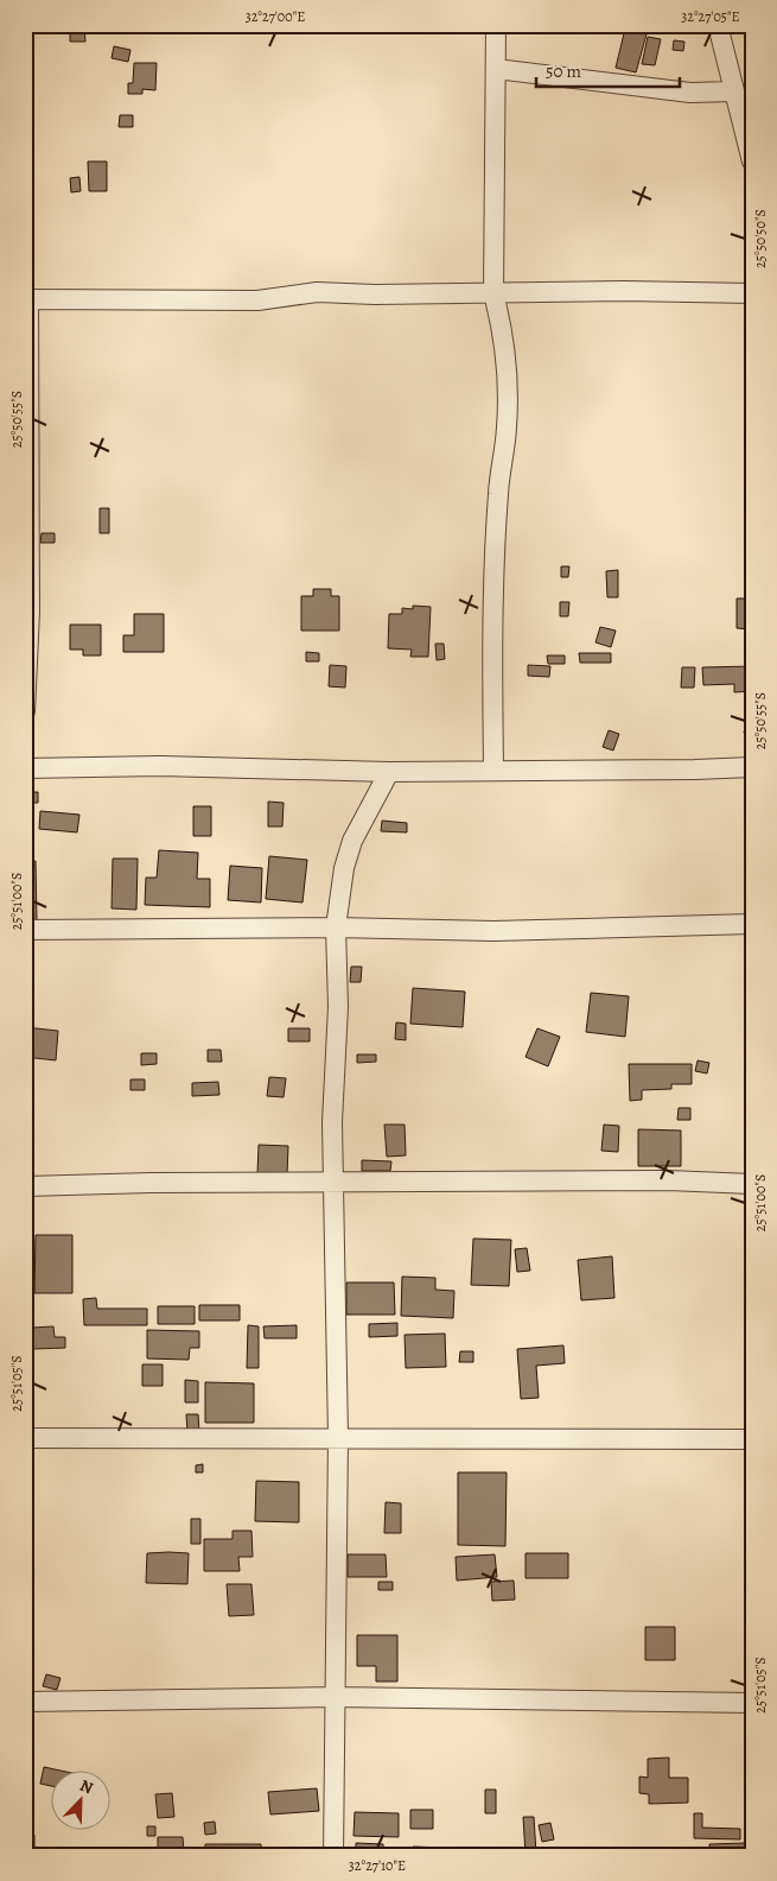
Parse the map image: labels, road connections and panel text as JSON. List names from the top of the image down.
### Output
{
  "scale_bar": "50 m",
  "north": "top right",
  "coordinates": [
    "32°27'00\"E",
    "32°27'05\"E",
    "25°50'50\"S",
    "25°50'55\"S",
    "25°51'00\"S",
    "25°51'05\"S",
    "32°27'10\"E"
  ]
}
